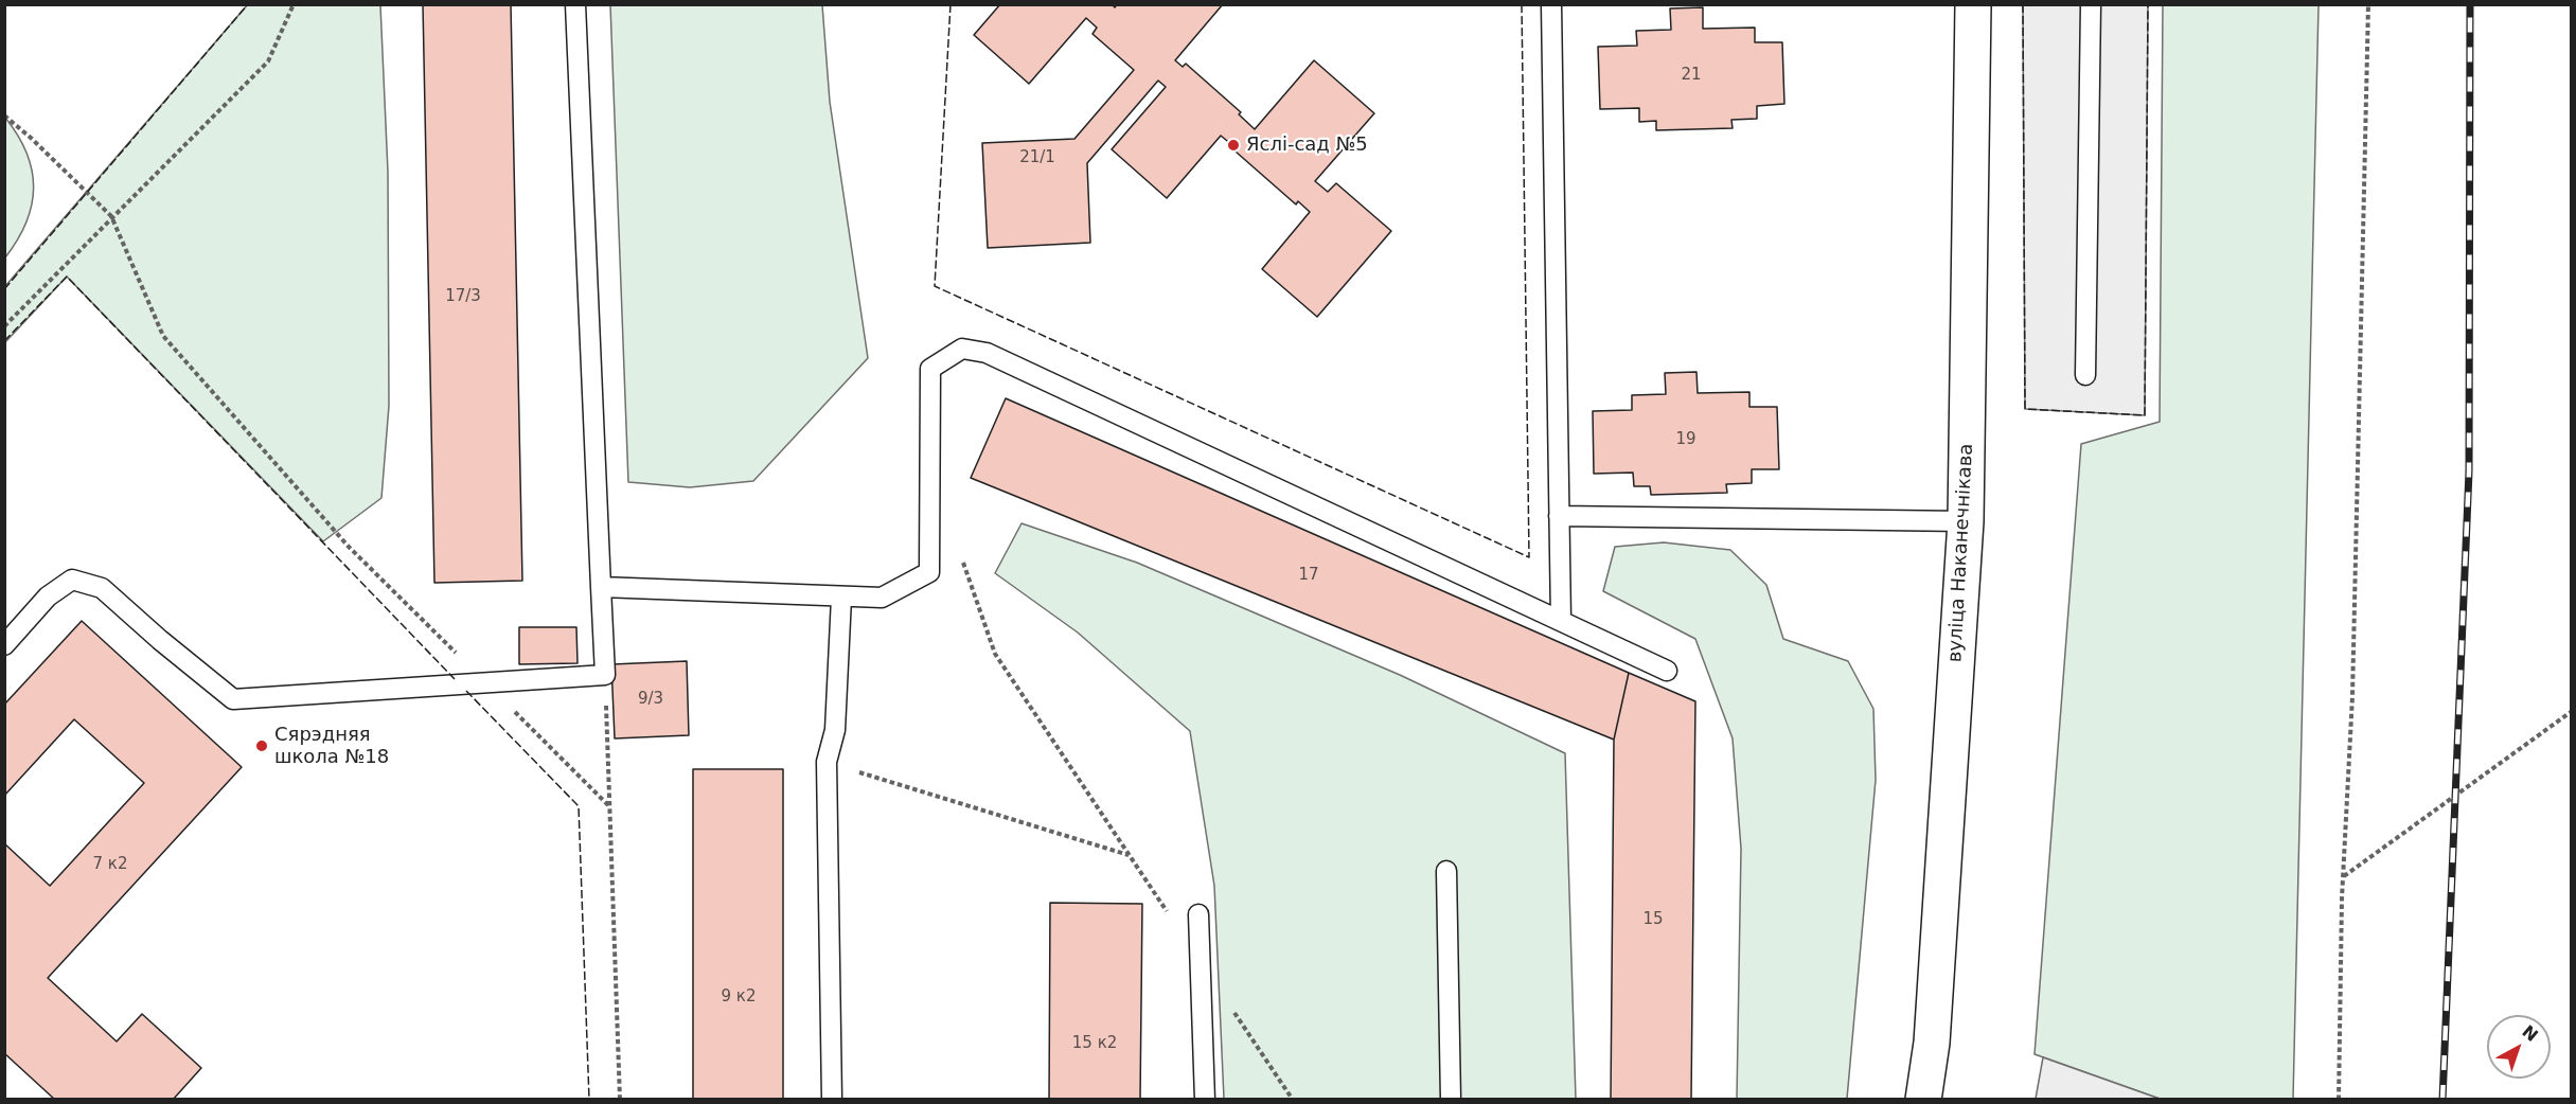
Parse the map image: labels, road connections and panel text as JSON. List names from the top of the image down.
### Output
{
  "streets": {
    "main road": ["вуліца Наканечнікава"]
  },
  "places": ["Яслі-сад №5", "Сярэдняя школа №18"],
  "house_numbers": [
    "21",
    "21/1",
    "17/3",
    "19",
    "17",
    "9/3",
    "7 к2",
    "15",
    "9 к2",
    "15 к2"
  ],
  "north": "top right"
}
